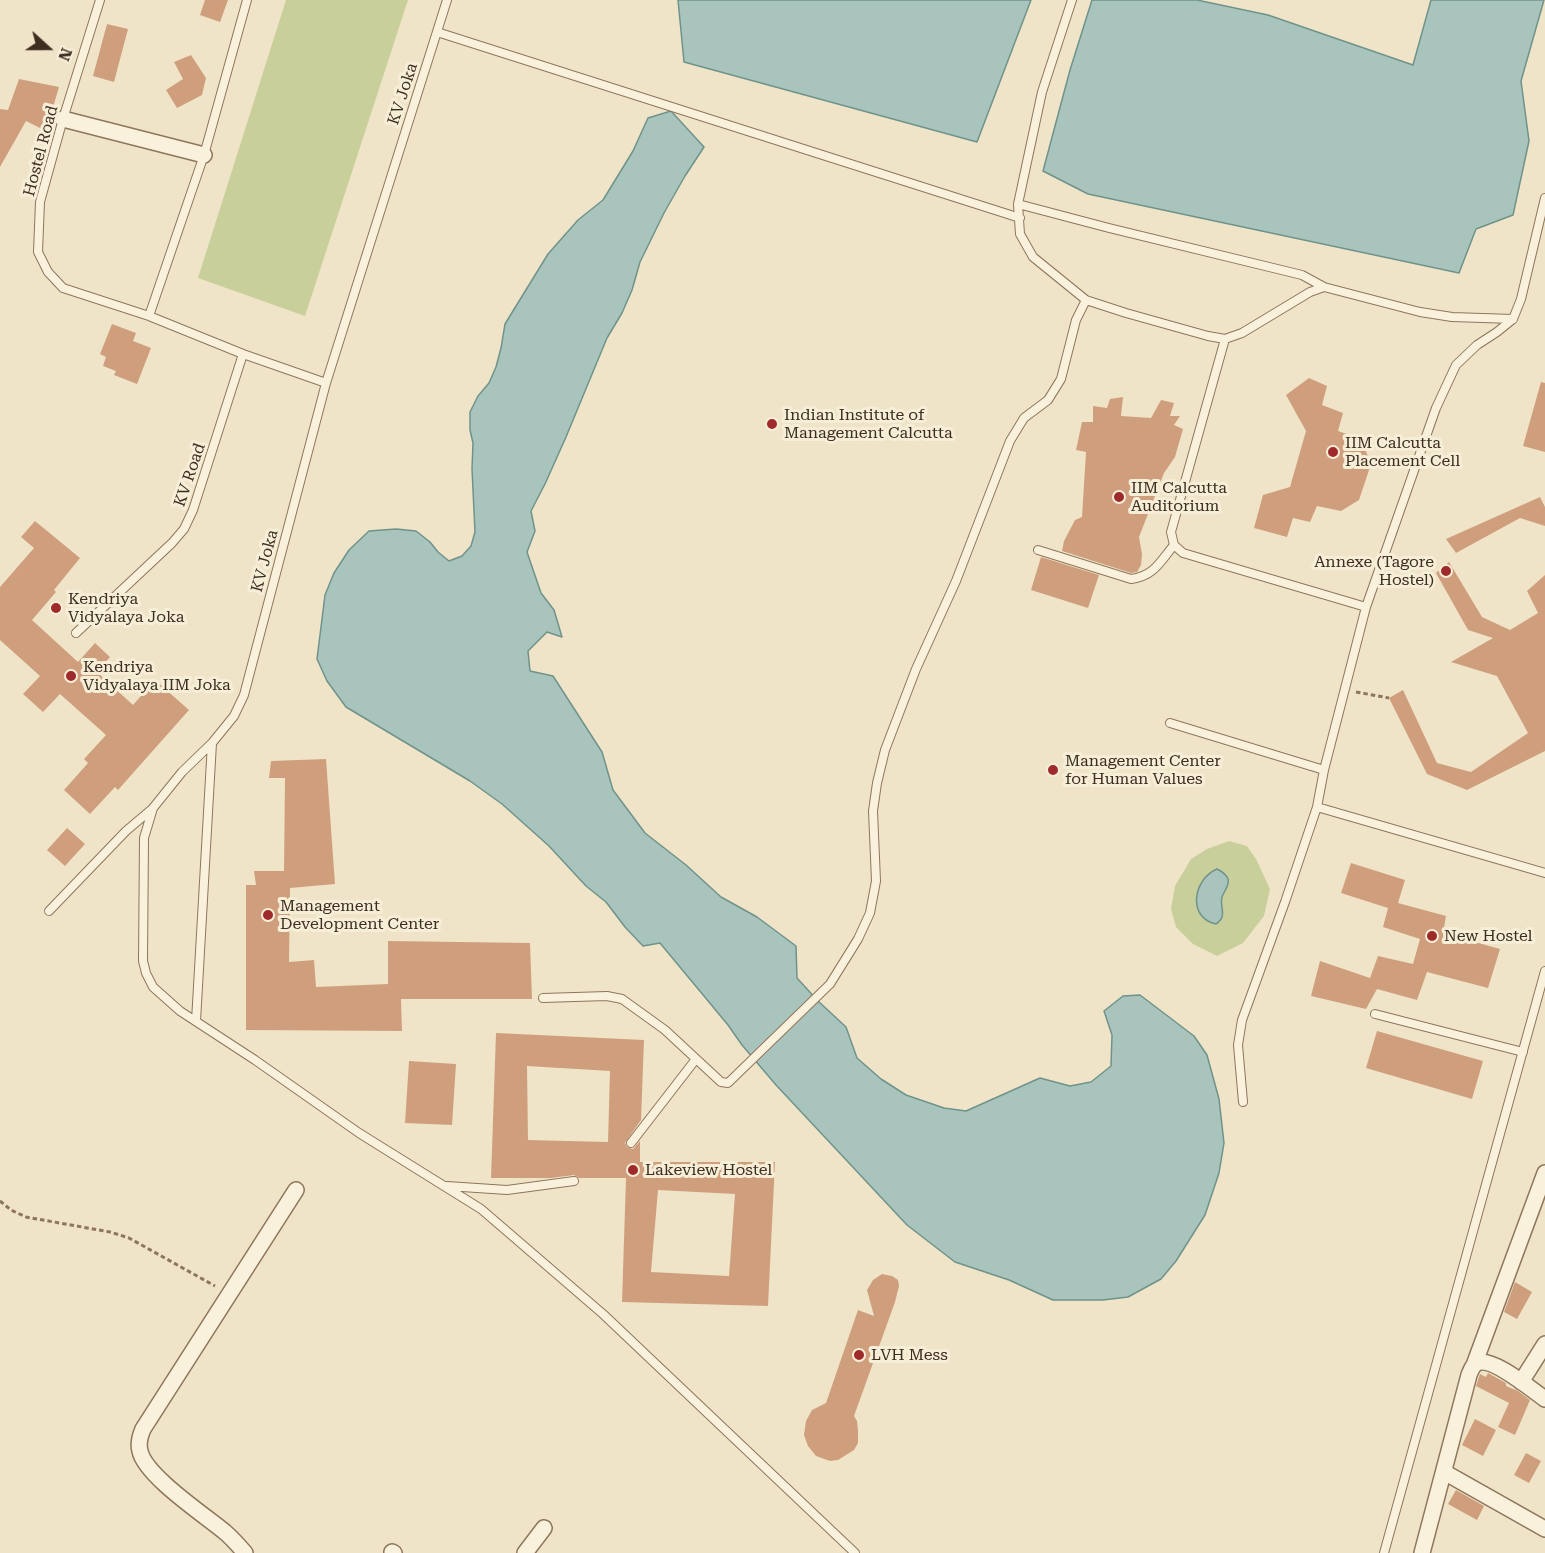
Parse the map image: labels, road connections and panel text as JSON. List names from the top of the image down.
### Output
{
  "streets": {
    "lane": ["KV Joka", "Hostel Road", "KV Road"]
  },
  "crossings": [
    ["KV Joka", "Hostel Road"],
    ["Hostel Road", "KV Road"]
  ],
  "places": [
    "Indian Institute of Management Calcutta",
    "IIM Calcutta Placement Cell",
    "IIM Calcutta Auditorium",
    "Annexe (Tagore Hostel)",
    "Kendriya Vidyalaya Joka",
    "Kendriya Vidyalaya IIM Joka",
    "Management Center for Human Values",
    "Management Development Center",
    "New Hostel",
    "Lakeview Hostel",
    "LVH Mess"
  ],
  "north": "right"
}
